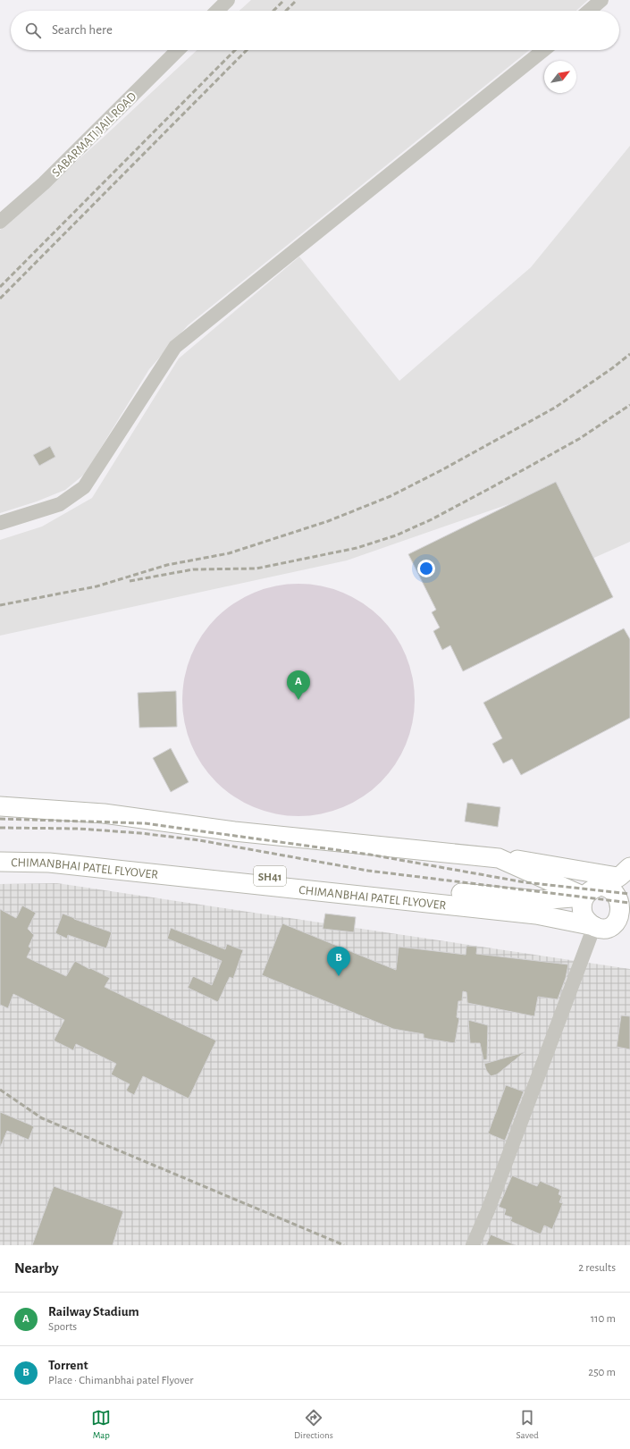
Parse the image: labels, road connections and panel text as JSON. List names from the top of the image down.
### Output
{
  "streets": {
    "main road": ["CHIMANBHAI PATEL FLYOVER", "SH41"],
    "street": ["SABARMATI JAIL ROAD"]
  },
  "north": "top right",
  "page": {
    "search": "Search here",
    "pins": ["A", "B"],
    "heading": ["Nearby", "2 results"],
    "list": [
      {
        "mark": "A",
        "name": "Railway Stadium",
        "note": "Sports",
        "value": "110 m"
      },
      {
        "mark": "B",
        "name": "Torrent",
        "note": "Place · Chimanbhai patel Flyover",
        "value": "250 m"
      }
    ],
    "nav": ["Map", "Directions", "Saved"]
  }
}
